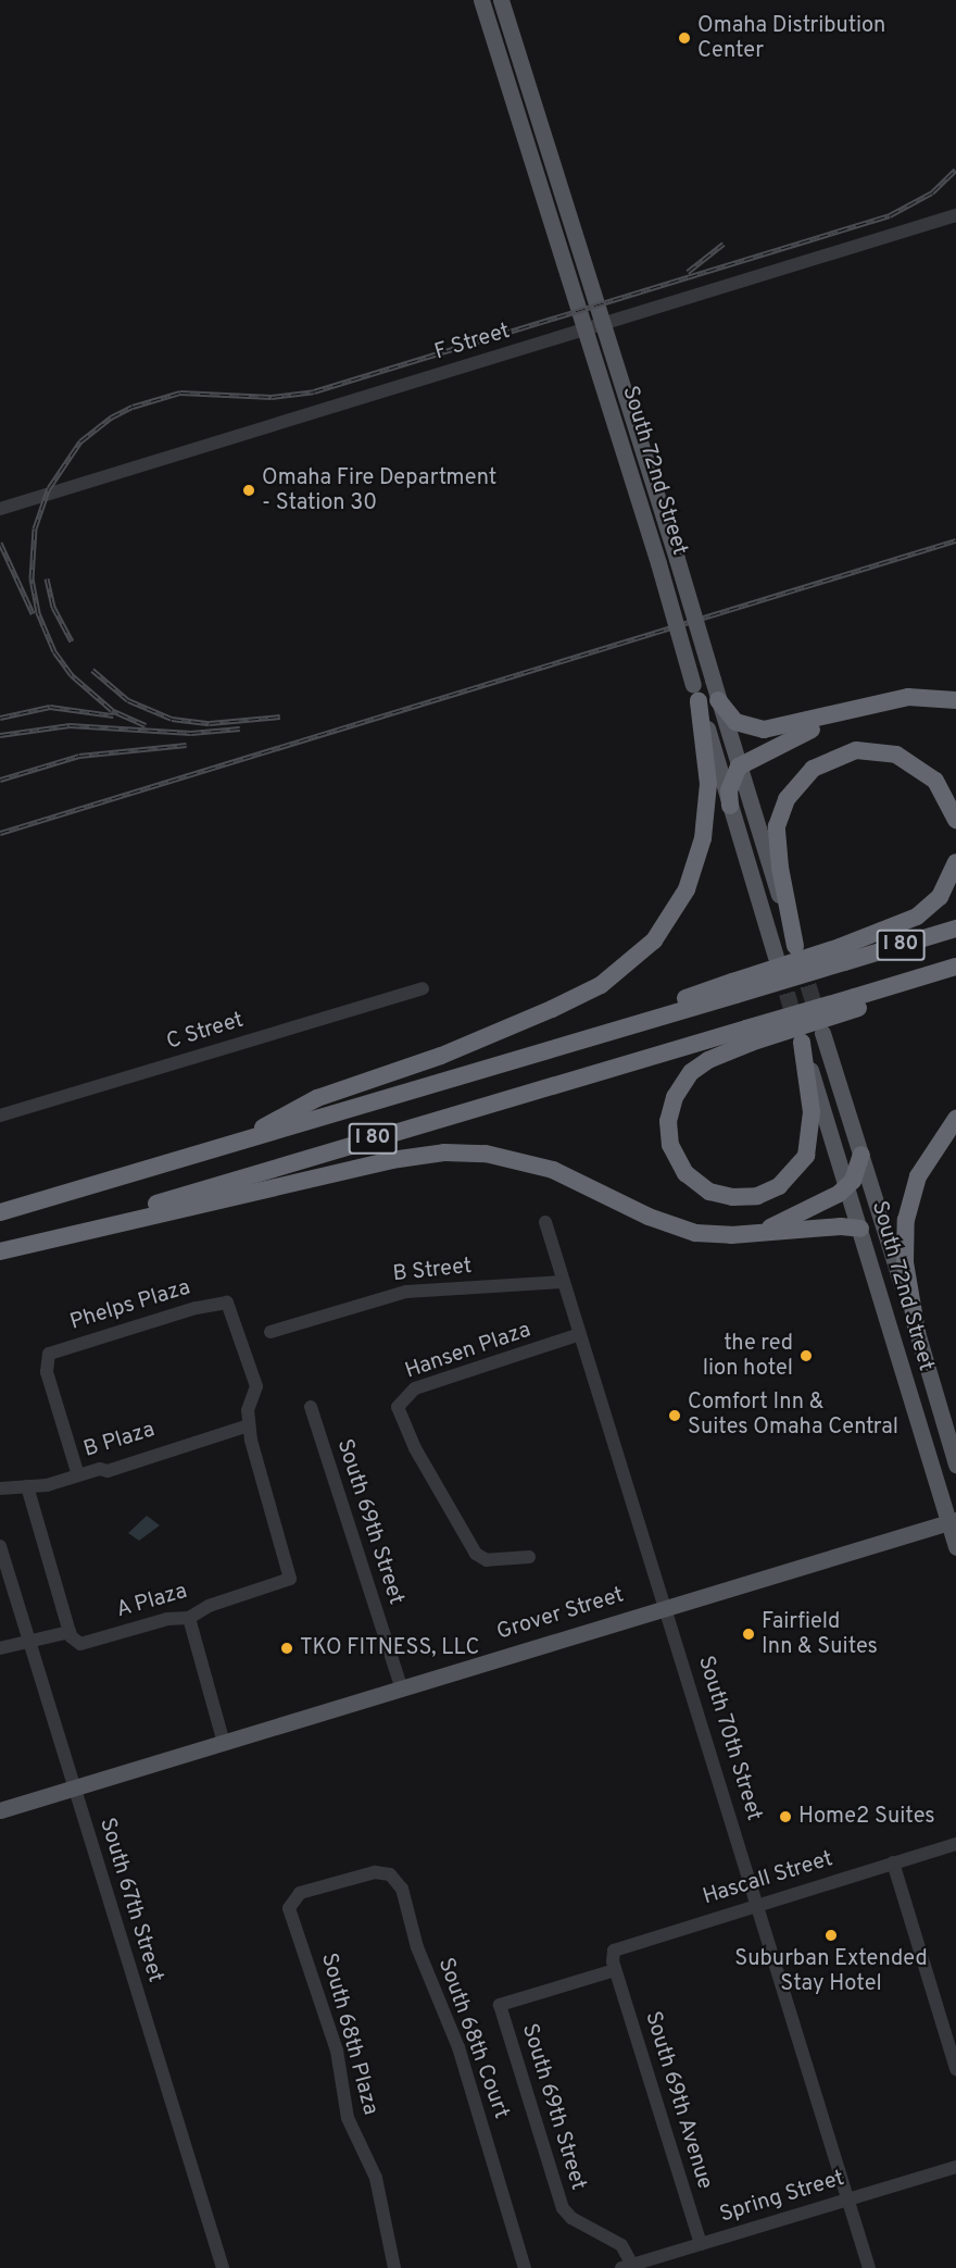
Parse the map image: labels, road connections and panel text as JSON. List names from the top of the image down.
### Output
{
  "streets": {
    "highway": ["I 80"],
    "main road": ["South 72nd Street", "Grover Street"],
    "street": [
      "F Street",
      "C Street",
      "B Street",
      "Phelps Plaza",
      "Hansen Plaza",
      "B Plaza",
      "South 69th Street",
      "A Plaza",
      "South 70th Street",
      "Hascall Street",
      "South 67th Street",
      "South 68th Plaza",
      "South 68th Court",
      "South 69th Avenue",
      "Spring Street"
    ]
  },
  "crossings": [
    ["F Street", "South 72nd Street"],
    ["South 72nd Street", "Grover Street"],
    ["B Street", "South 70th Street"],
    ["Phelps Plaza", "B Plaza"],
    ["Phelps Plaza", "A Plaza"],
    ["Hansen Plaza", "South 70th Street"],
    ["B Plaza", "A Plaza"],
    ["South 69th Street", "Grover Street"],
    ["South 69th Street", "Hascall Street"],
    ["South 69th Street", "South 69th Avenue"],
    ["South 69th Street", "Spring Street"],
    ["A Plaza", "South 67th Street"],
    ["Grover Street", "South 70th Street"],
    ["Grover Street", "South 67th Street"],
    ["South 70th Street", "Hascall Street"],
    ["South 70th Street", "Spring Street"],
    ["Hascall Street", "South 69th Avenue"],
    ["South 68th Plaza", "South 68th Court"],
    ["South 69th Avenue", "Spring Street"]
  ],
  "places": [
    "Omaha Distribution Center",
    "Omaha Fire Department - Station 30",
    "the red lion hotel",
    "Comfort Inn & Suites Omaha Central",
    "Fairfield Inn & Suites",
    "TKO FITNESS, LLC",
    "Home2 Suites",
    "Suburban Extended Stay Hotel"
  ]
}
